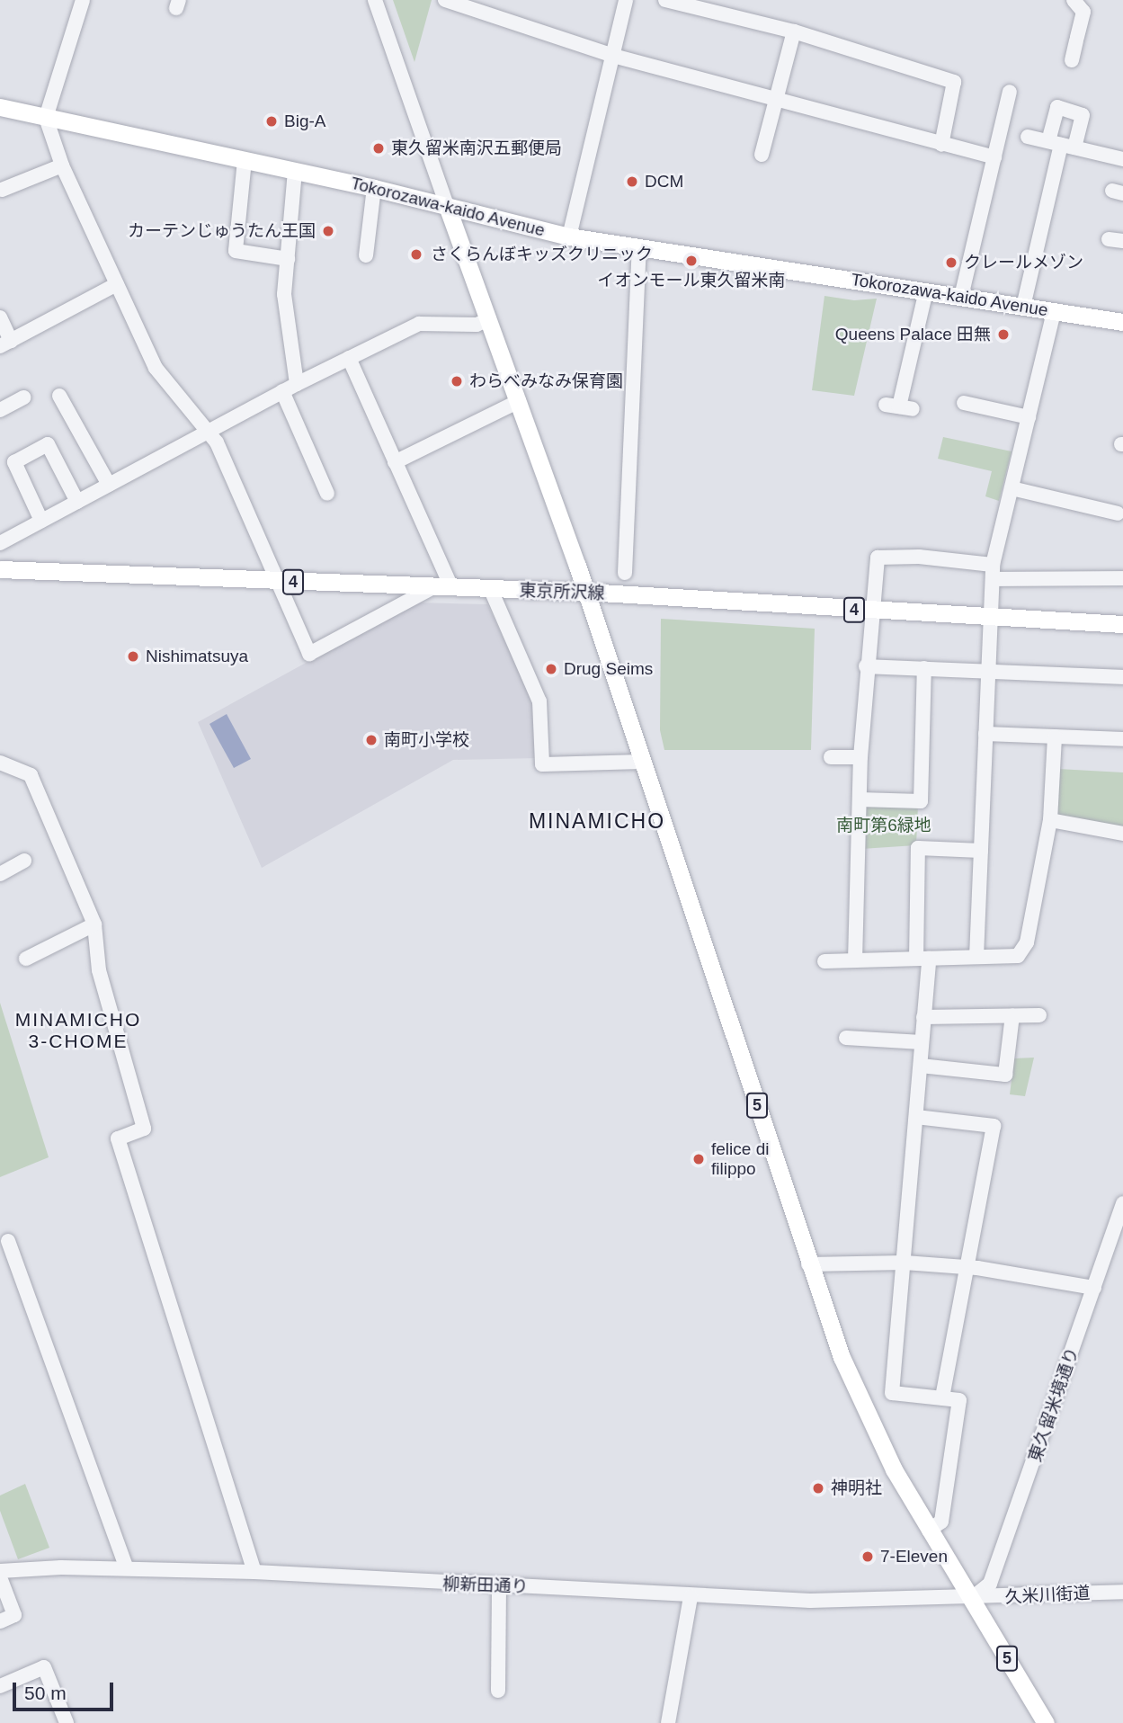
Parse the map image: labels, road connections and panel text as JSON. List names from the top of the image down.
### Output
{
  "streets": {
    "main road": [
      "Tokorozawa-kaido Avenue",
      "4",
      "東京所沢線",
      "5"
    ],
    "street": ["東久留米境通り", "柳新田通り", "久米川街道"]
  },
  "crossings": [
    ["Tokorozawa-kaido Avenue", "5"],
    ["東京所沢線", "5"],
    ["5", "東久留米境通り"],
    ["5", "柳新田通り"],
    ["5", "久米川街道"],
    ["東久留米境通り", "柳新田通り"],
    ["東久留米境通り", "久米川街道"],
    ["柳新田通り", "久米川街道"]
  ],
  "districts": ["MINAMICHO", "MINAMICHO 3-CHOME"],
  "parks": ["南町第6緑地"],
  "places": [
    "Big-A",
    "東久留米南沢五郵便局",
    "DCM",
    "カーテンじゅうたん王国",
    "さくらんぼキッズクリニック",
    "イオンモール東久留米南",
    "クレールメゾン",
    "Queens Palace 田無",
    "わらべみなみ保育園",
    "Nishimatsuya",
    "Drug Seims",
    "南町小学校",
    "felice di filippo",
    "神明社",
    "7-Eleven"
  ],
  "scale_bar": "50 m"
}
